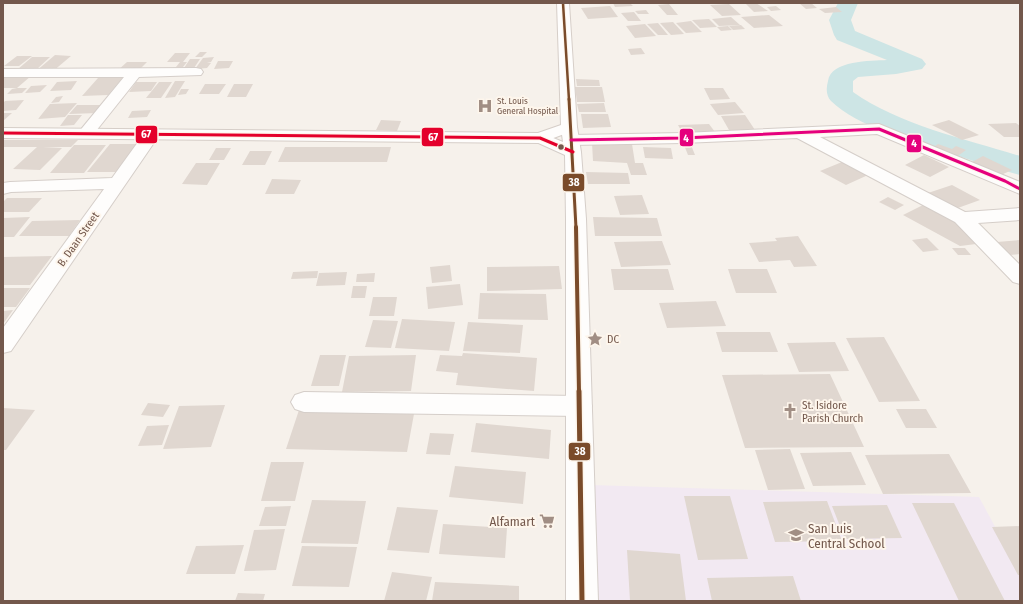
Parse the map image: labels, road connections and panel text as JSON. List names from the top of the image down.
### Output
{
  "streets": {
    "street": ["B. Daan Street"]
  },
  "places": {
    "hospital": ["St. Louis General Hospital"],
    "place": ["DC"],
    "church": ["St. Isidore Parish Church"],
    "supermarket": ["Alfamart"],
    "school or university": ["San Luis Central School"]
  },
  "lines": ["transit line 38", "transit line 4", "transit line 67"]
}
